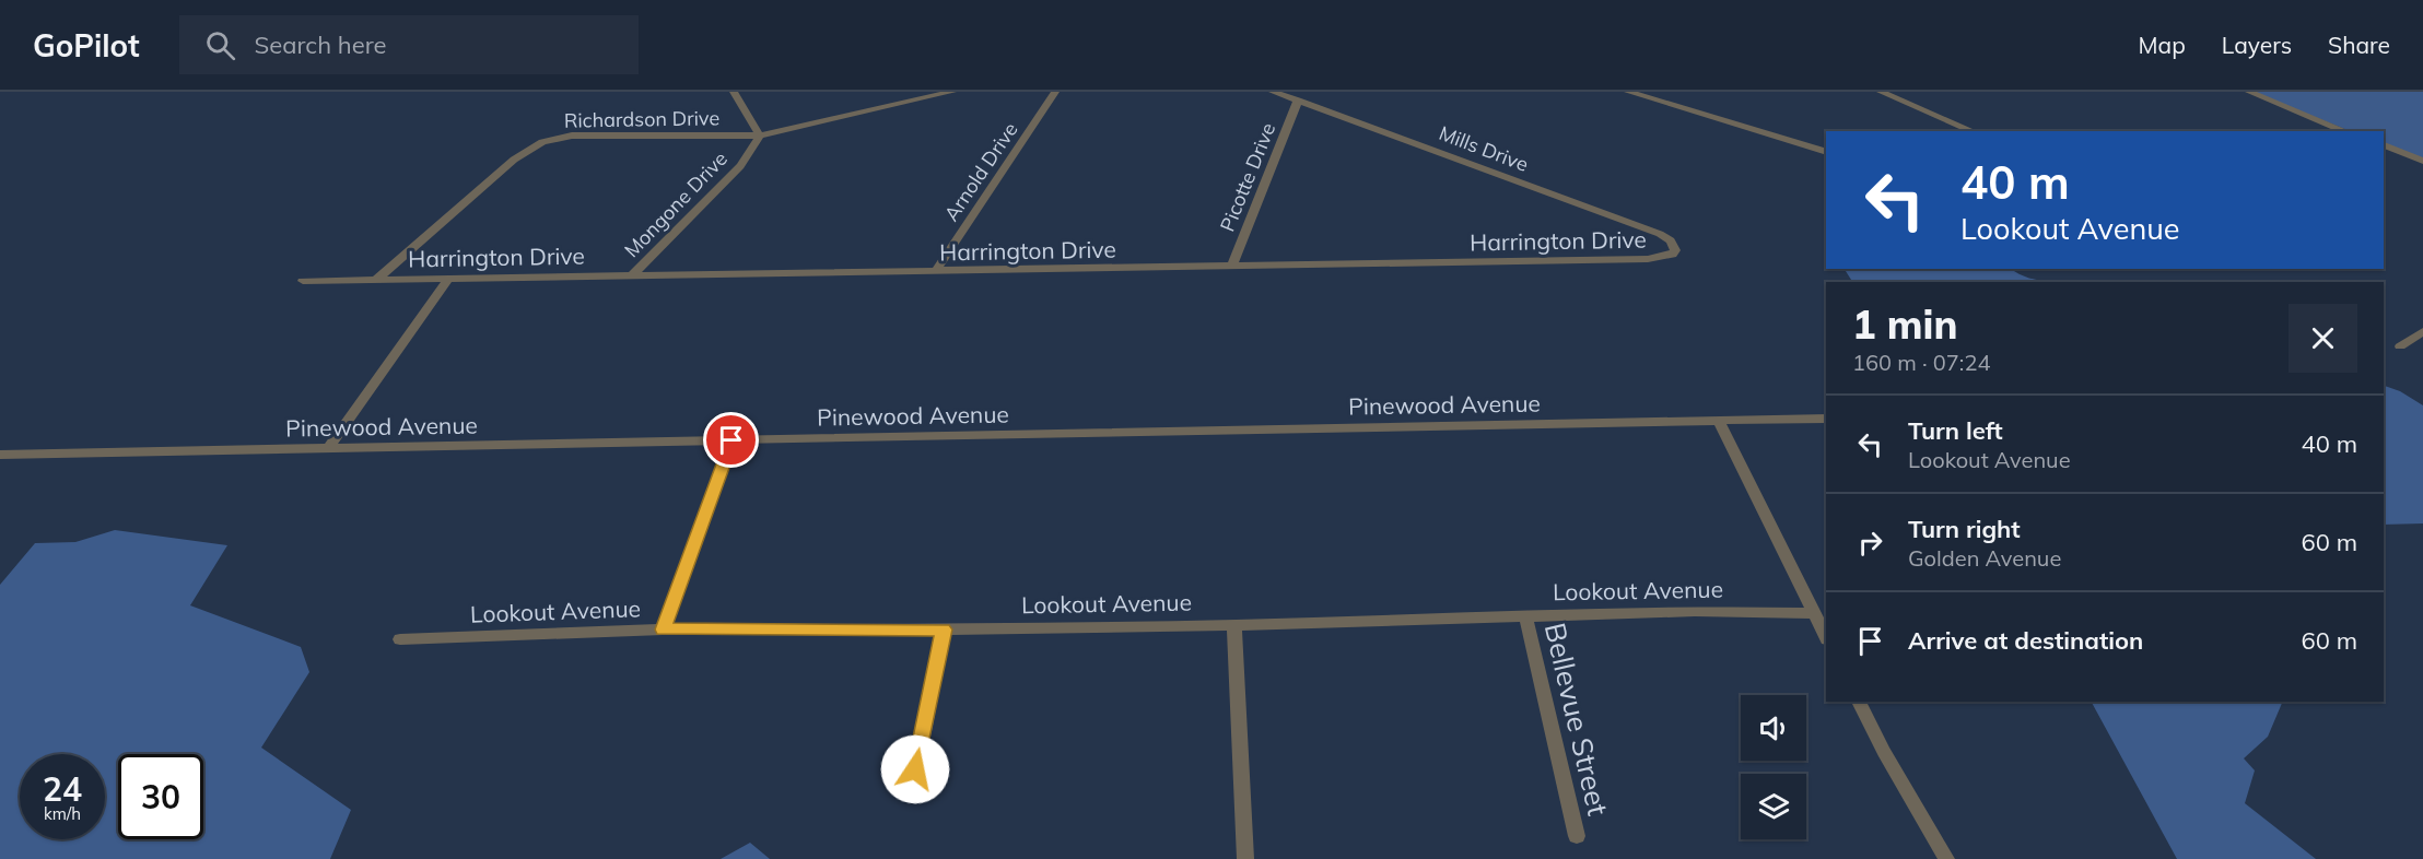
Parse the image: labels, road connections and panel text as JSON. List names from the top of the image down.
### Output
{
  "streets": {
    "street": [
      "Richardson Drive",
      "Mills Drive",
      "Arnold Drive",
      "Picotte Drive",
      "Mongone Drive",
      "Harrington Drive",
      "Pinewood Avenue",
      "Lookout Avenue",
      "Bellevue Street"
    ]
  },
  "crossings": [
    ["Richardson Drive", "Mongone Drive"],
    ["Richardson Drive", "Harrington Drive"],
    ["Mills Drive", "Picotte Drive"],
    ["Mills Drive", "Harrington Drive"],
    ["Arnold Drive", "Harrington Drive"],
    ["Picotte Drive", "Harrington Drive"],
    ["Mongone Drive", "Harrington Drive"],
    ["Lookout Avenue", "Bellevue Street"]
  ],
  "page": {
    "header": "GoPilot",
    "search": "Search here",
    "nav": ["Map", "Layers", "Share"],
    "turn": ["40 m", "Lookout Avenue"],
    "heading": ["1 min", "160 m · 07:24"],
    "list": [
      {
        "name": "Turn left",
        "note": "Lookout Avenue",
        "value": "40 m"
      },
      {
        "name": "Turn right",
        "note": "Golden Avenue",
        "value": "60 m"
      },
      {
        "name": "Arrive at destination",
        "value": "60 m"
      }
    ],
    "speed": "24 km/h",
    "limit": "30"
  }
}
